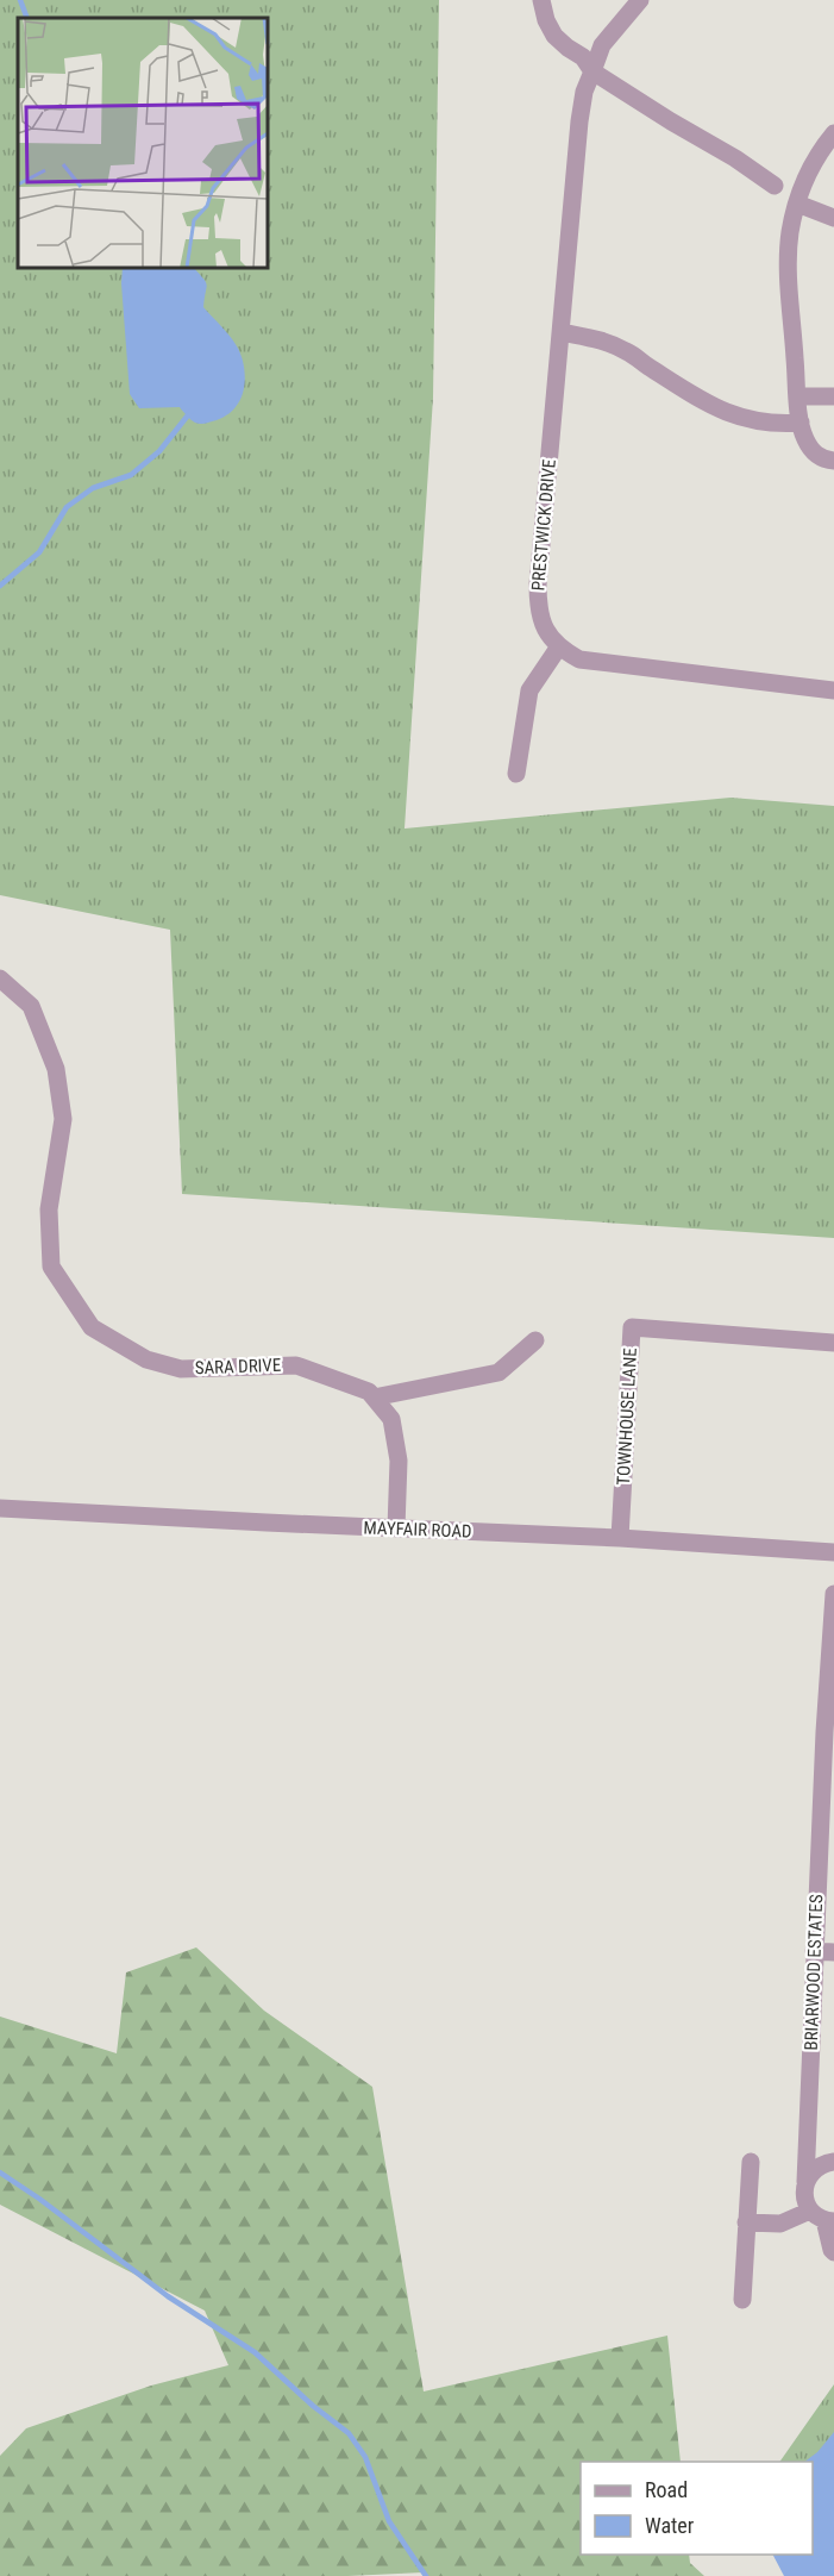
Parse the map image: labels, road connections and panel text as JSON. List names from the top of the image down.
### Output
{
  "streets": {
    "street": [
      "PRESTWICK DRIVE",
      "SARA DRIVE",
      "TOWNHOUSE LANE",
      "MAYFAIR ROAD",
      "BRIARWOOD ESTATES"
    ]
  },
  "crossings": [
    ["TOWNHOUSE LANE", "MAYFAIR ROAD"]
  ],
  "legend": ["Road", "Water"]
}
